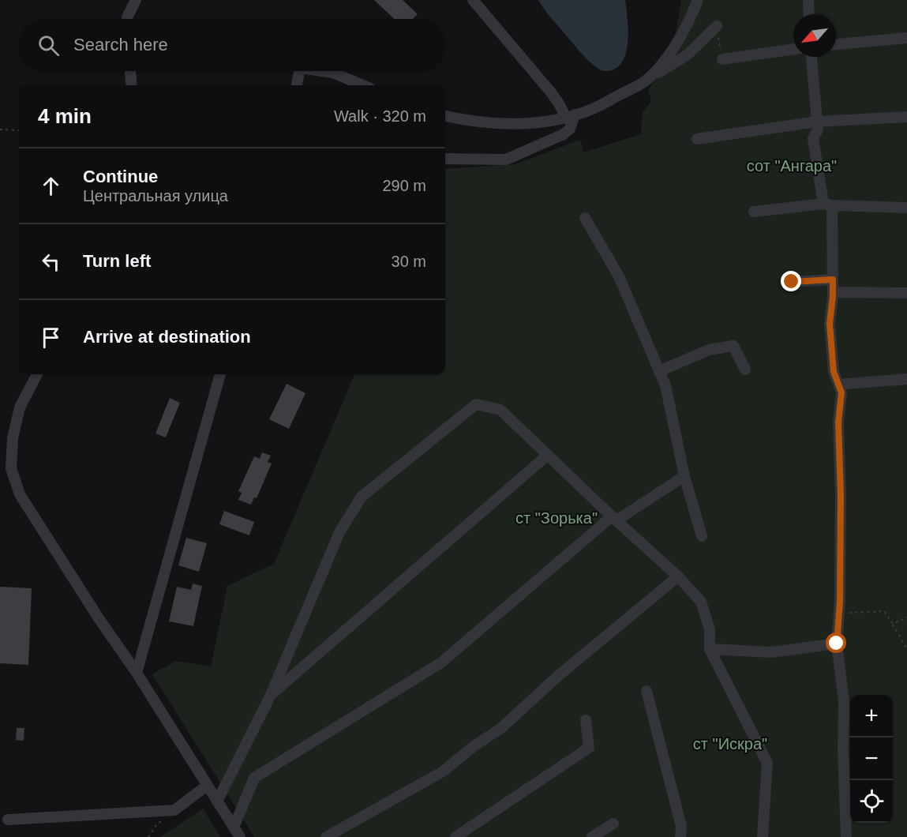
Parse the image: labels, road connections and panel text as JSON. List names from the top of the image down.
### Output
{
  "parks": ["сот \"Ангара\"", "ст \"Зорька\"", "ст \"Искра\""],
  "north": "bottom left",
  "page": {
    "search": "Search here",
    "heading": ["4 min", "Walk · 320 m"],
    "list": [
      ["Continue", "Центральная улица", "290 m"],
      ["Turn left", "30 m"],
      "Arrive at destination"
    ],
    "map_buttons": ["+", "−"]
  }
}
